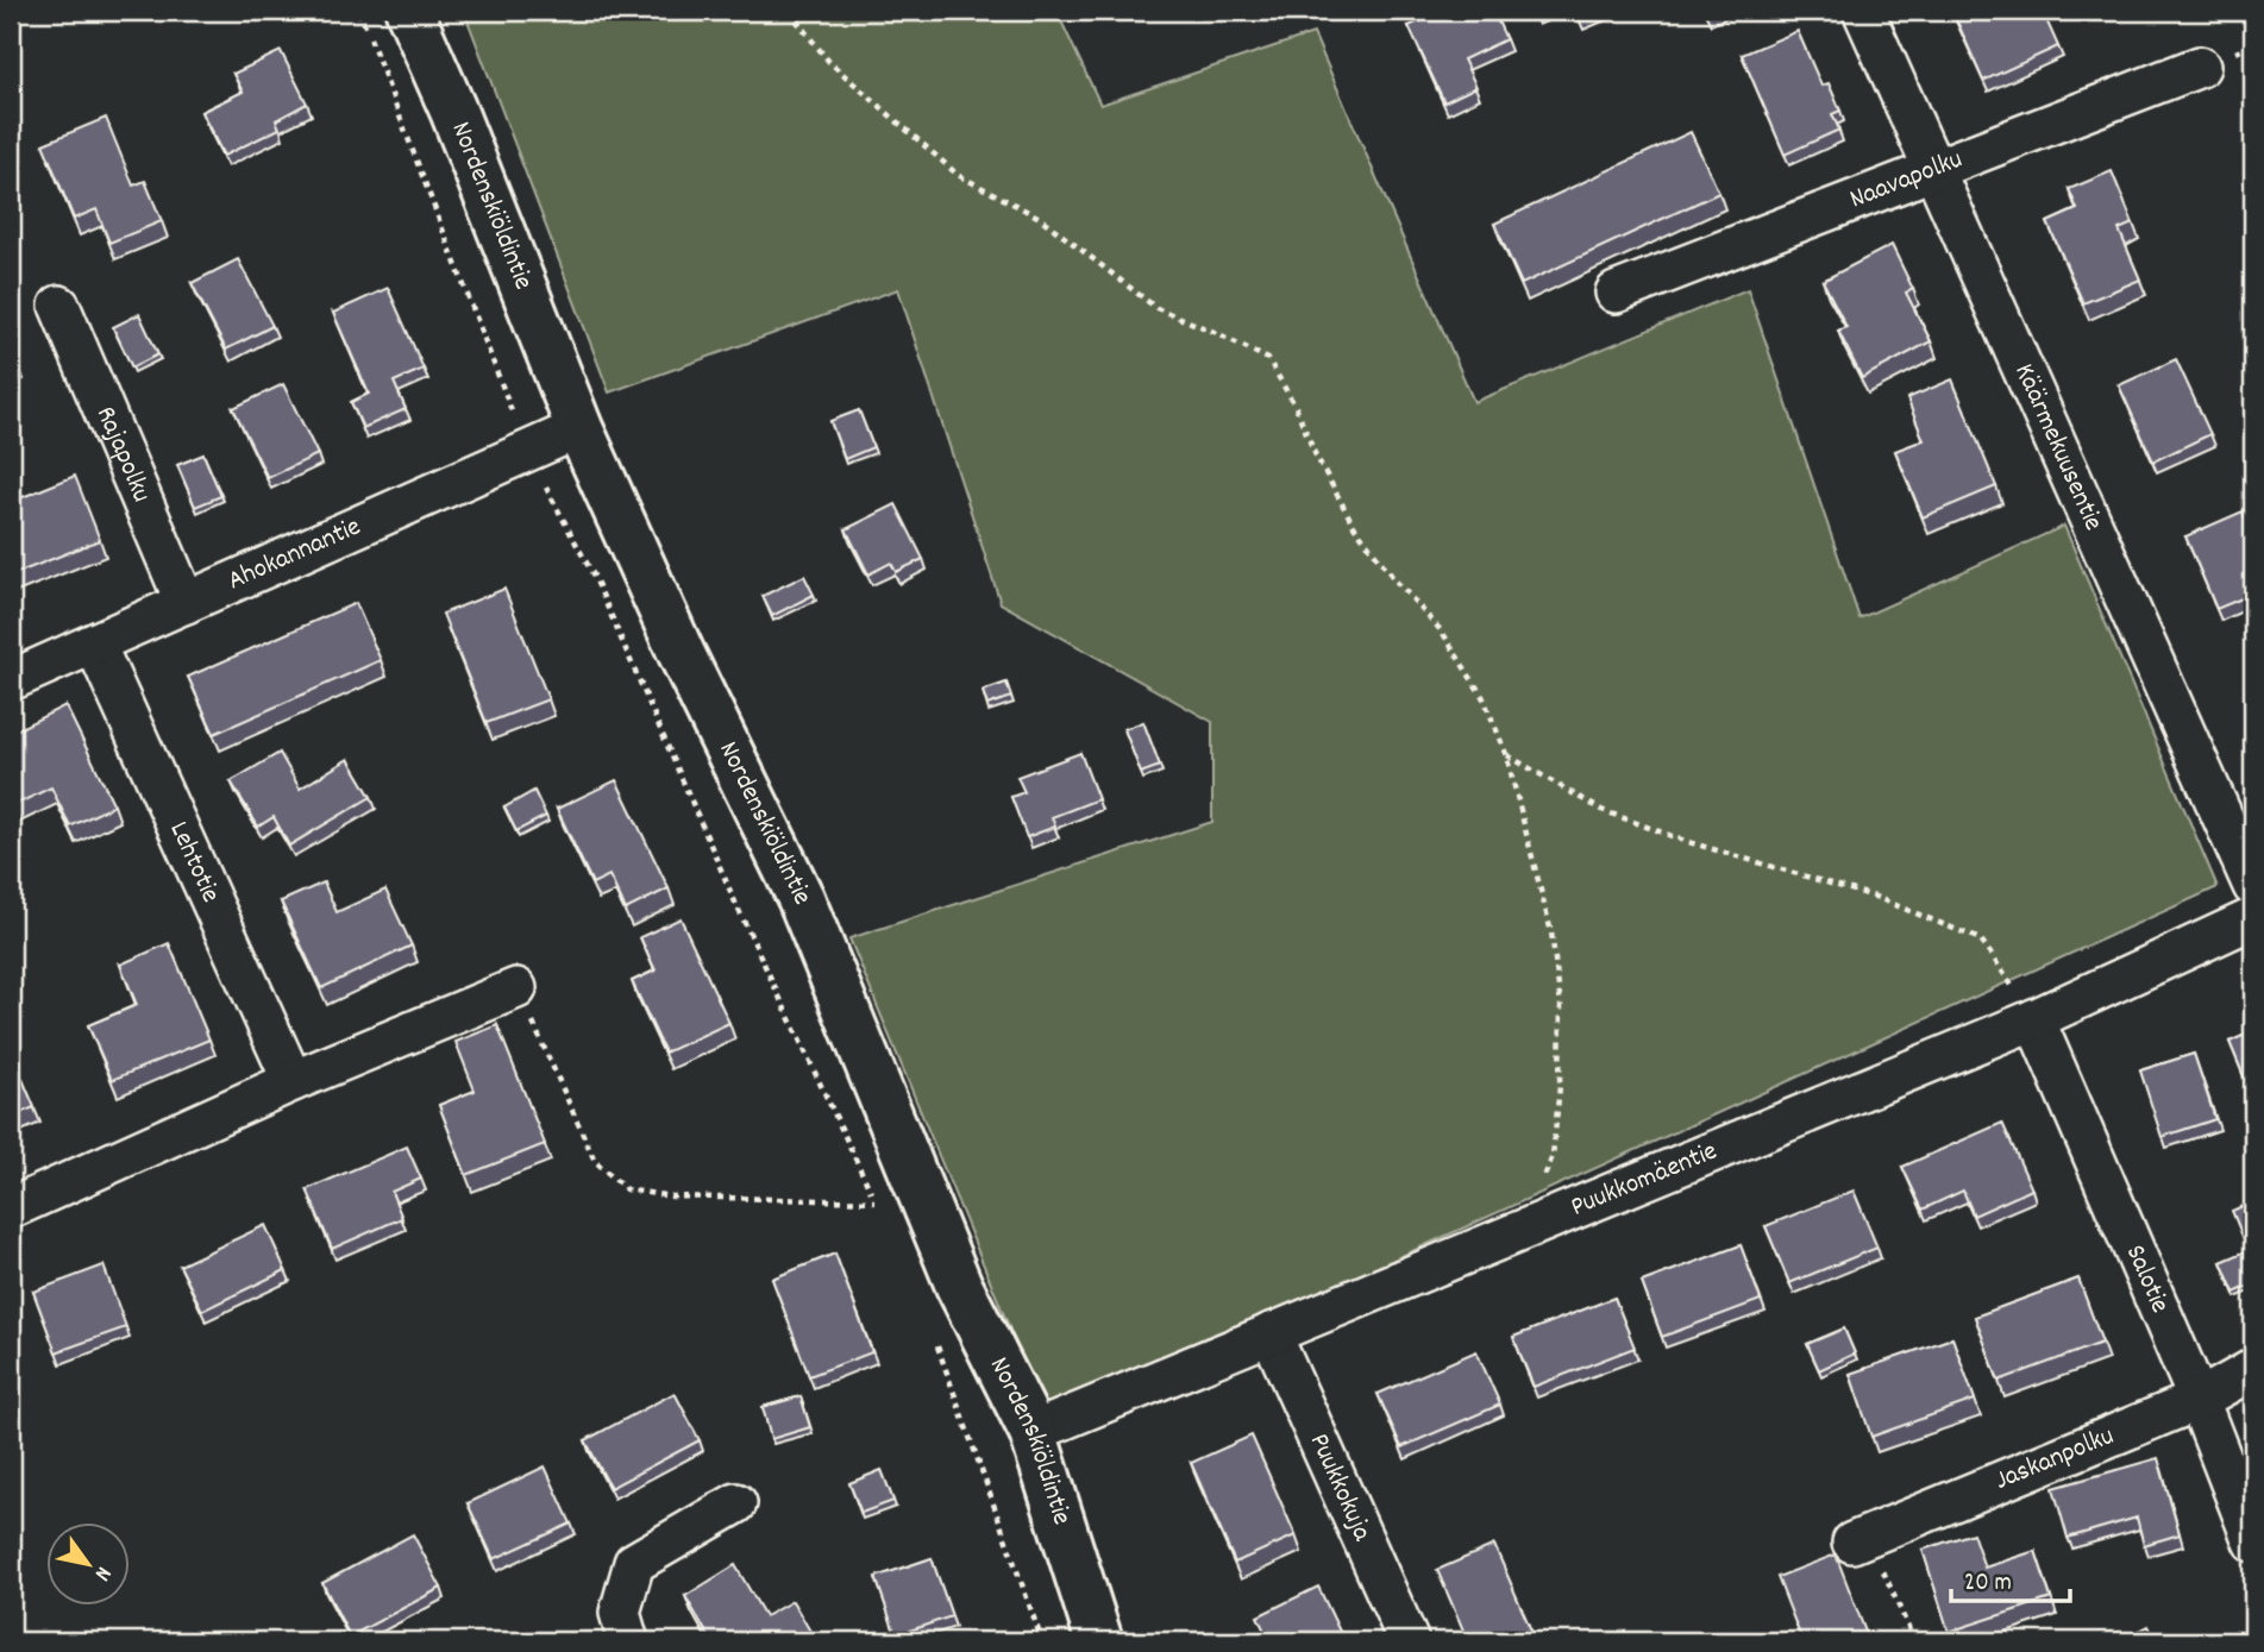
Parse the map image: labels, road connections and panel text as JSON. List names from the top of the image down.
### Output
{
  "streets": {
    "main road": ["Nordenskiöldintie"],
    "street": [
      "Naavapolku",
      "Käärmekuusentie",
      "Rajapolku",
      "Ahokannantie",
      "Lehtotie",
      "Puukkomäentie",
      "Salotie",
      "Jaskanpolku",
      "Puukkokuja"
    ]
  },
  "crossings": [
    ["Naavapolku", "Käärmekuusentie"],
    ["Nordenskiöldintie", "Ahokannantie"],
    ["Nordenskiöldintie", "Puukkomäentie"],
    ["Rajapolku", "Ahokannantie"],
    ["Ahokannantie", "Lehtotie"],
    ["Puukkomäentie", "Salotie"],
    ["Puukkomäentie", "Puukkokuja"],
    ["Salotie", "Jaskanpolku"]
  ],
  "scale_bar": "20 m",
  "north": "bottom right"
}
